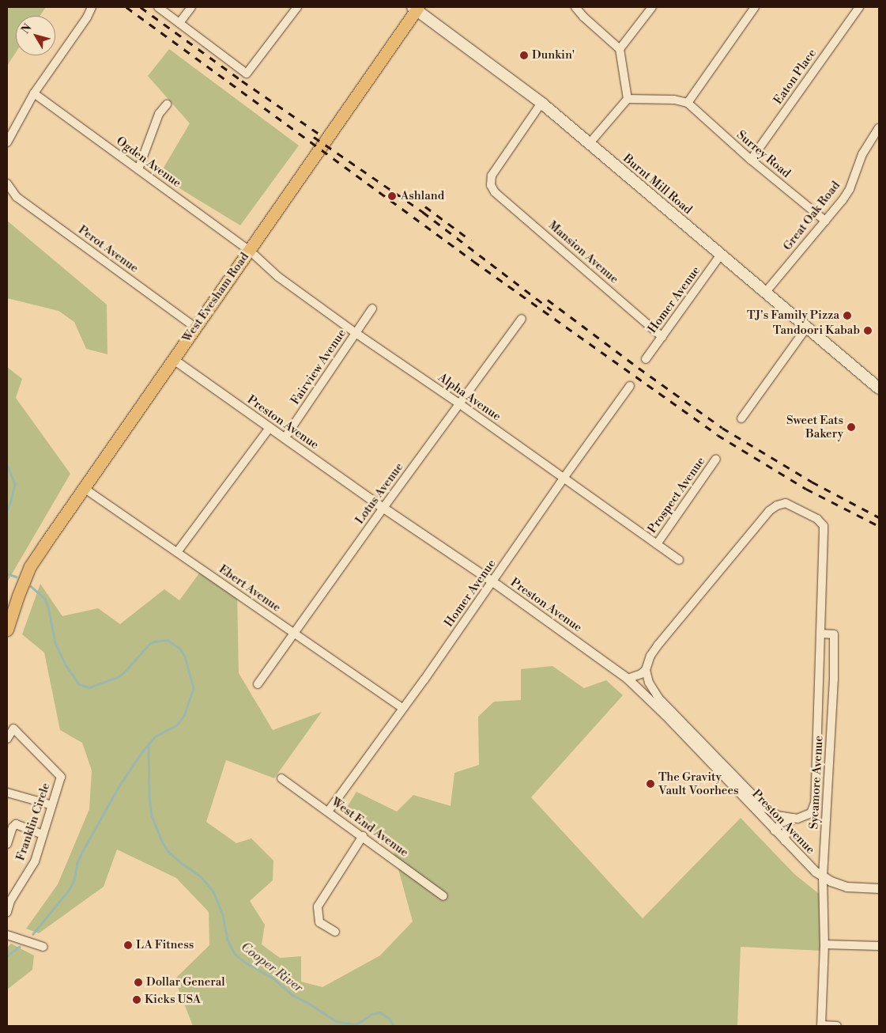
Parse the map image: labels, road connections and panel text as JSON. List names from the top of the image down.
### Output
{
  "streets": {
    "main road": ["Burnt Mill Road", "West Evesham Road"],
    "street": [
      "Eaton Place",
      "Surrey Road",
      "Ogden Avenue",
      "Great Oak Road",
      "Perot Avenue",
      "Mansion Avenue",
      "Homer Avenue",
      "Fairview Avenue",
      "Alpha Avenue",
      "Preston Avenue",
      "Lotus Avenue",
      "Prospect Avenue",
      "Ebert Avenue",
      "Sycamore Avenue",
      "Franklin Circle",
      "West End Avenue"
    ]
  },
  "crossings": [
    ["Eaton Place", "Surrey Road"],
    ["Surrey Road", "Great Oak Road"],
    ["Ogden Avenue", "West Evesham Road"],
    ["Ogden Avenue", "Alpha Avenue"],
    ["Burnt Mill Road", "Great Oak Road"],
    ["Burnt Mill Road", "Mansion Avenue"],
    ["Burnt Mill Road", "West Evesham Road"],
    ["Burnt Mill Road", "Homer Avenue"],
    ["Perot Avenue", "West Evesham Road"],
    ["Mansion Avenue", "Homer Avenue"],
    ["West Evesham Road", "Alpha Avenue"],
    ["West Evesham Road", "Preston Avenue"],
    ["West Evesham Road", "Ebert Avenue"],
    ["Homer Avenue", "Alpha Avenue"],
    ["Homer Avenue", "Preston Avenue"],
    ["Homer Avenue", "Ebert Avenue"],
    ["Homer Avenue", "West End Avenue"],
    ["Fairview Avenue", "Alpha Avenue"],
    ["Fairview Avenue", "Preston Avenue"],
    ["Alpha Avenue", "Lotus Avenue"],
    ["Alpha Avenue", "Prospect Avenue"],
    ["Preston Avenue", "Lotus Avenue"],
    ["Preston Avenue", "Sycamore Avenue"],
    ["Lotus Avenue", "Ebert Avenue"]
  ],
  "water": ["Cooper River"],
  "places": [
    "Dunkin'",
    "Ashland",
    "TJ's Family Pizza",
    "Tandoori Kabab",
    "Sweet Eats Bakery",
    "The Gravity Vault Voorhees",
    "LA Fitness",
    "Dollar General",
    "Kicks USA"
  ],
  "north": "top left"
}
